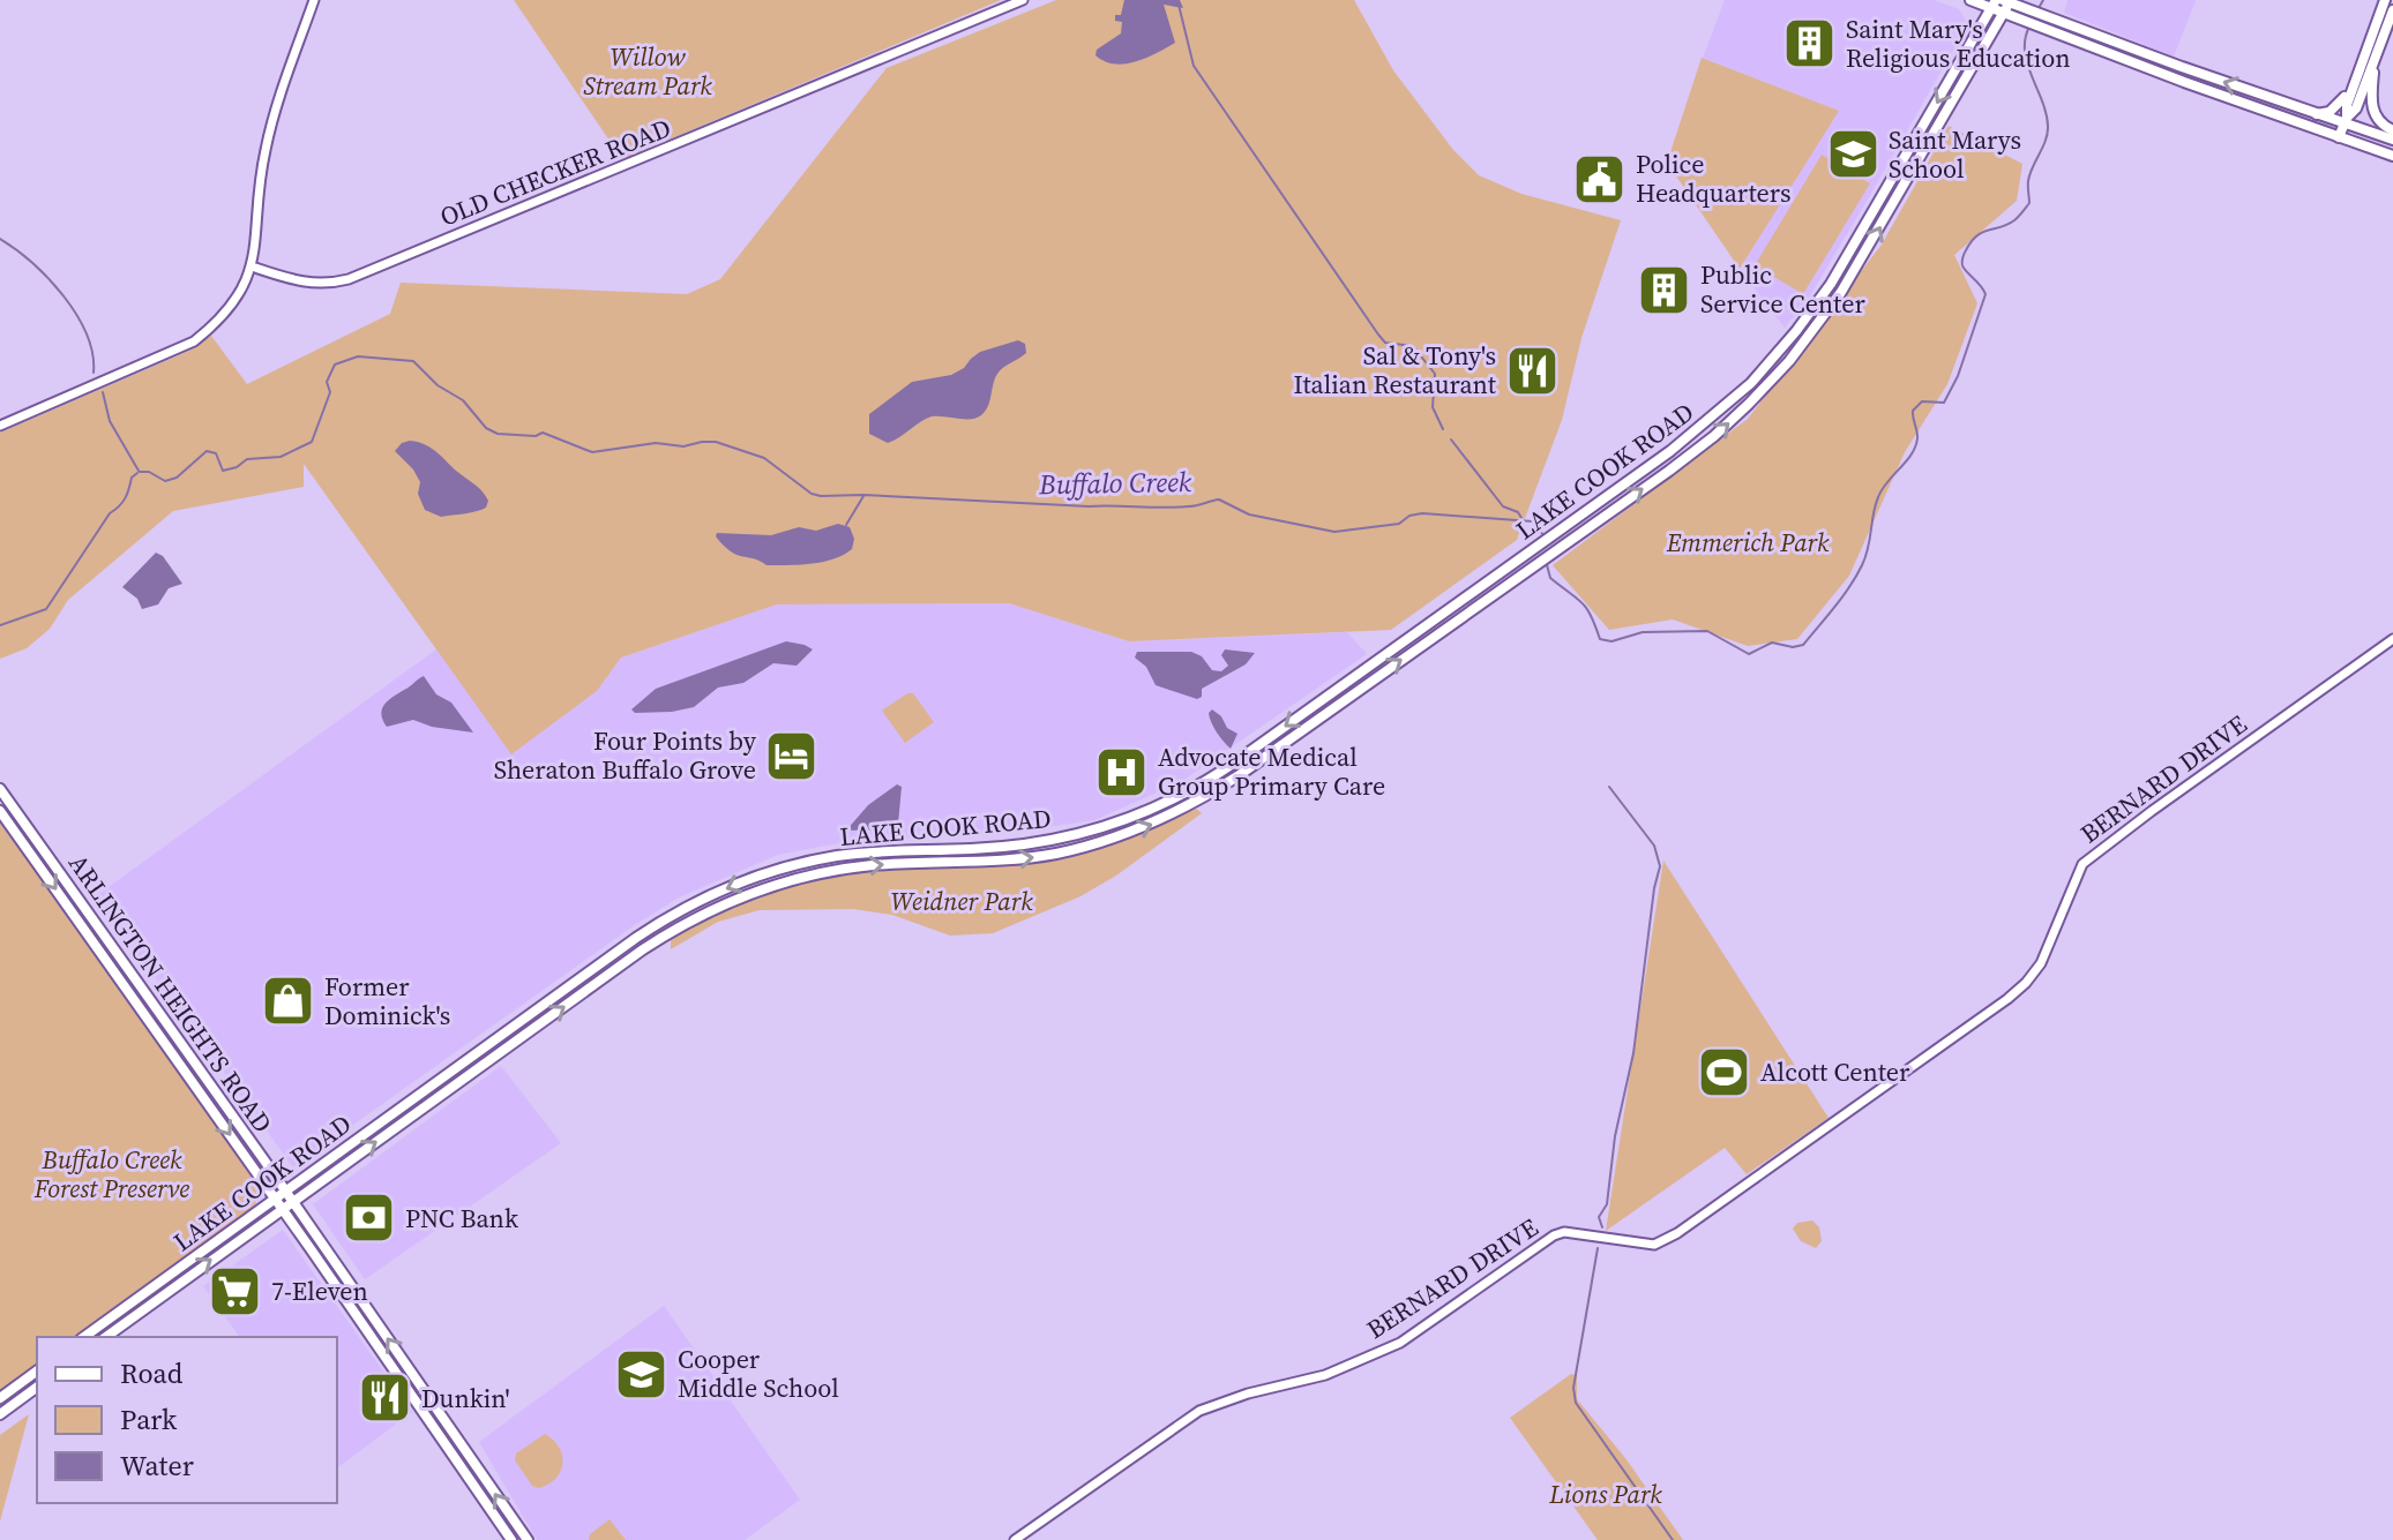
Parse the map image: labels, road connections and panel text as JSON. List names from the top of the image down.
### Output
{
  "streets": {
    "main road": ["LAKE COOK ROAD", "ARLINGTON HEIGHTS ROAD"],
    "street": ["OLD CHECKER ROAD", "BERNARD DRIVE"]
  },
  "crossings": [
    ["LAKE COOK ROAD", "ARLINGTON HEIGHTS ROAD"]
  ],
  "water": ["Buffalo Creek"],
  "parks": [
    "Willow Stream Park",
    "Emmerich Park",
    "Weidner Park",
    "Buffalo Creek Forest Preserve",
    "Lions Park"
  ],
  "places": {
    "building": ["Saint Mary's Religious Education", "Public Service Center"],
    "school or university": ["Saint Marys School", "Cooper Middle School"],
    "public building": ["Police Headquarters"],
    "restaurant": ["Sal & Tony's Italian Restaurant", "Dunkin'"],
    "hotel": ["Four Points by Sheraton Buffalo Grove"],
    "hospital": ["Advocate Medical Group Primary Care"],
    "shop": ["Former Dominick's"],
    "sports": ["Alcott Center"],
    "bank": ["PNC Bank"],
    "supermarket": ["7-Eleven"]
  },
  "legend": ["Road", "Park", "Water"]
}
